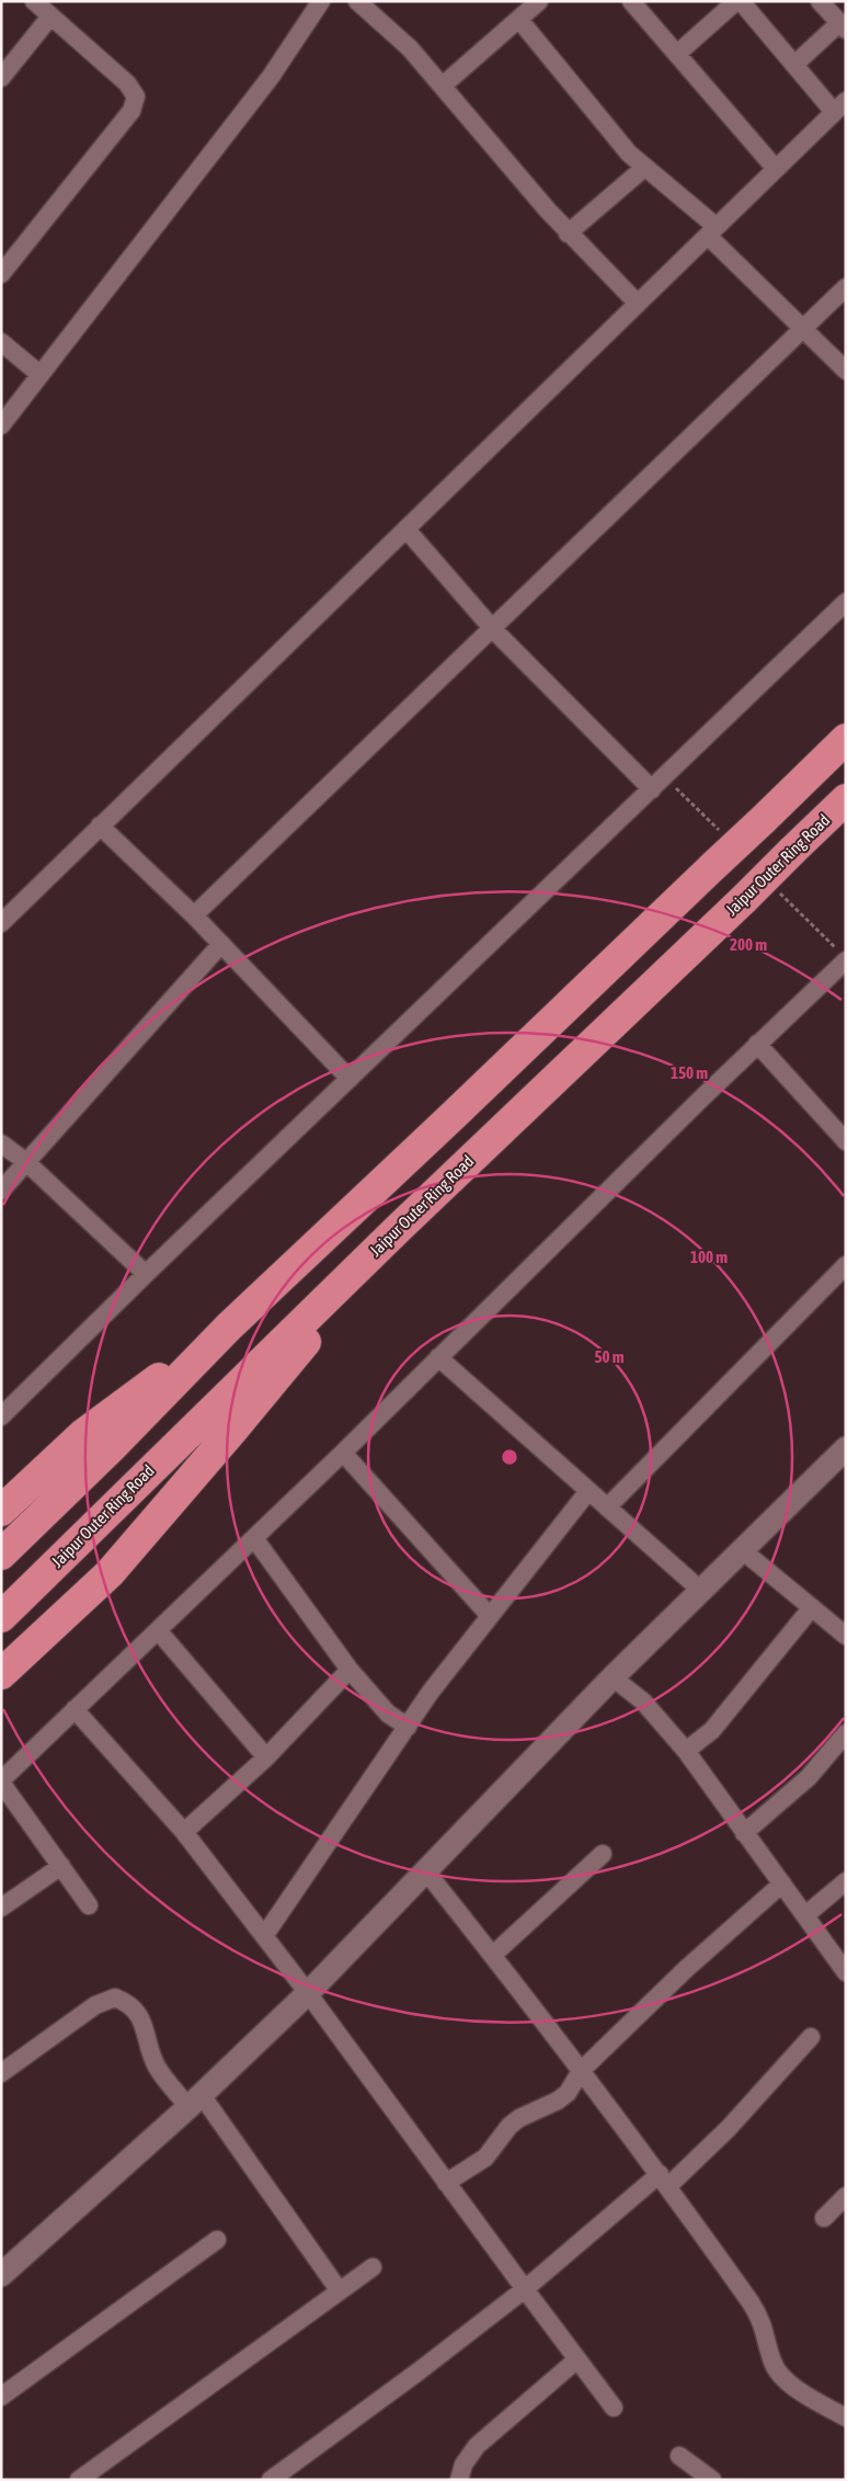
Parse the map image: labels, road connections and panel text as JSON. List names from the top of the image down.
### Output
{
  "streets": {
    "highway": ["Jaipur Outer Ring Road"]
  },
  "rings": [
    "200 m",
    "150 m",
    "100 m",
    "50 m"
  ]
}
